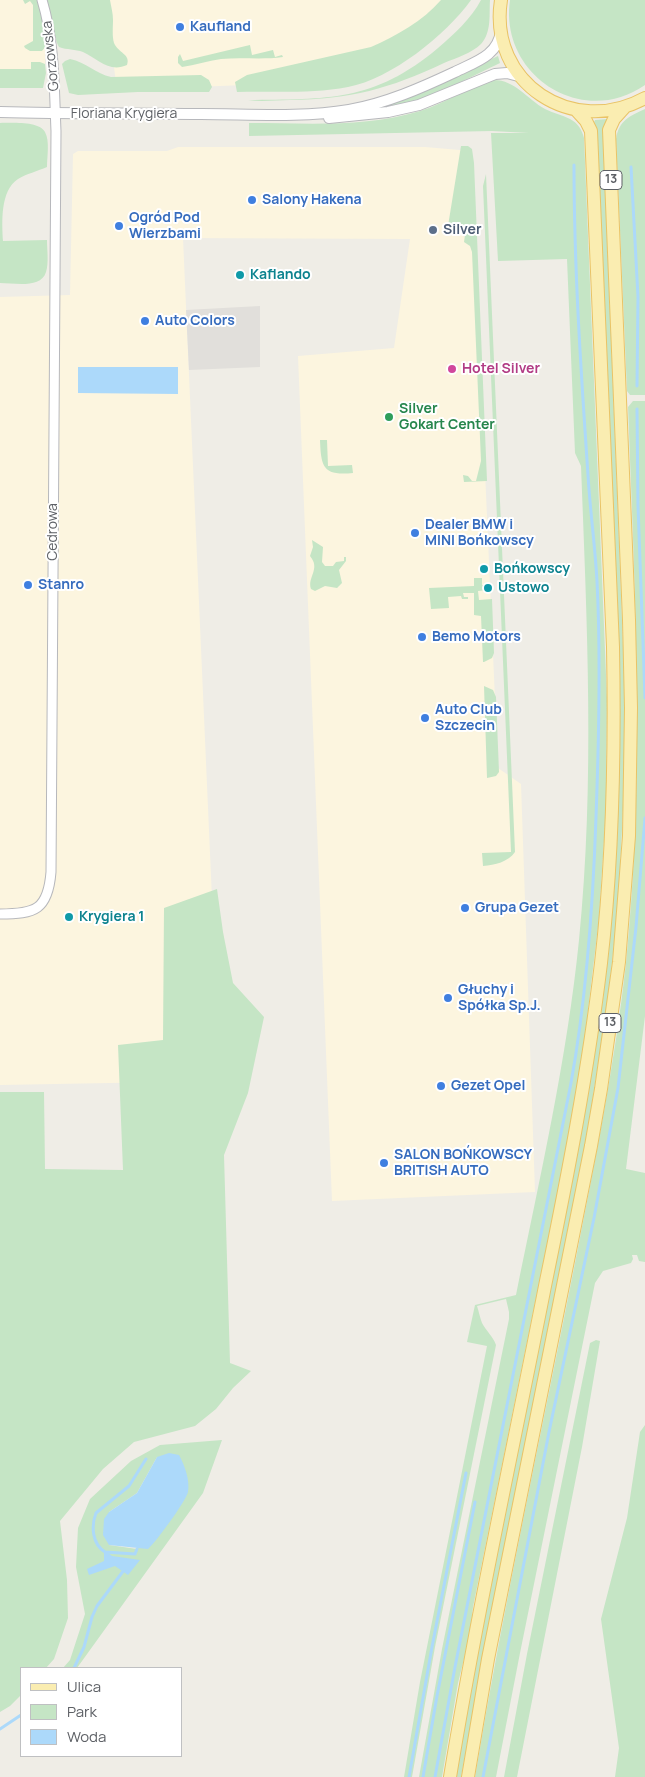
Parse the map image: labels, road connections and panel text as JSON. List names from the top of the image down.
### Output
{
  "streets": {
    "main road": ["13"],
    "street": ["Gorzowska", "Floriana Krygiera", "Cedrowa"]
  },
  "crossings": [
    ["Gorzowska", "Floriana Krygiera"],
    ["Gorzowska", "Cedrowa"],
    ["Floriana Krygiera", "13"],
    ["Floriana Krygiera", "Cedrowa"]
  ],
  "places": [
    "Kaufland",
    "Salony Hakena",
    "Ogród Pod Wierzbami",
    "Silver",
    "Kaflando",
    "Auto Colors",
    "Hotel Silver",
    "Silver Gokart Center",
    "Dealer BMW i MINI Bońkowscy",
    "Bońkowscy",
    "Stanro",
    "Ustowo",
    "Bemo Motors",
    "Auto Club Szczecin",
    "Grupa Gezet",
    "Krygiera 1",
    "Głuchy i Spółka Sp.J.",
    "Gezet Opel",
    "SALON BOŃKOWSCY BRITISH AUTO"
  ],
  "legend": ["Ulica", "Park", "Woda"]
}
